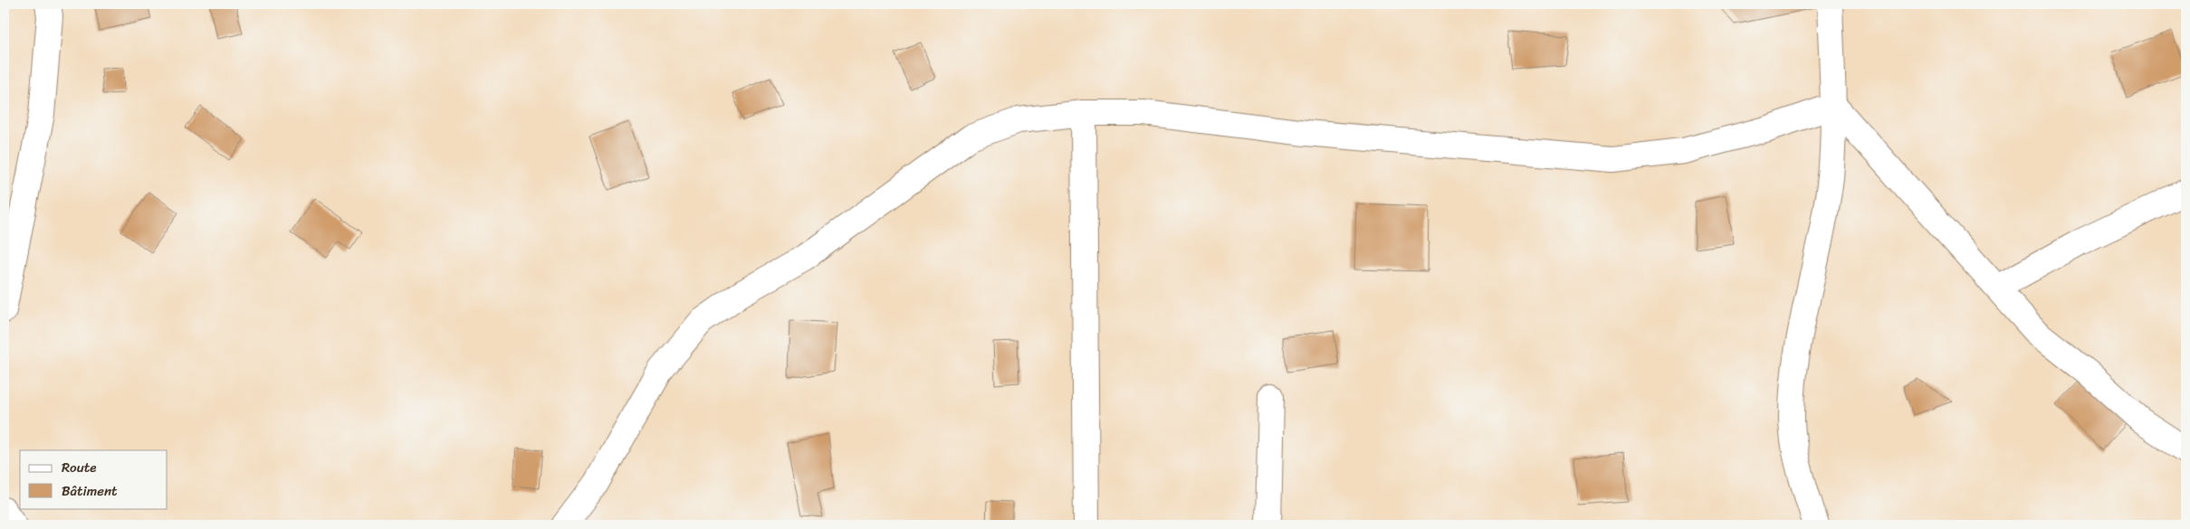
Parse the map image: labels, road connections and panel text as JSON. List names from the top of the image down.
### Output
{
  "legend": ["Route", "Bâtiment"]
}
